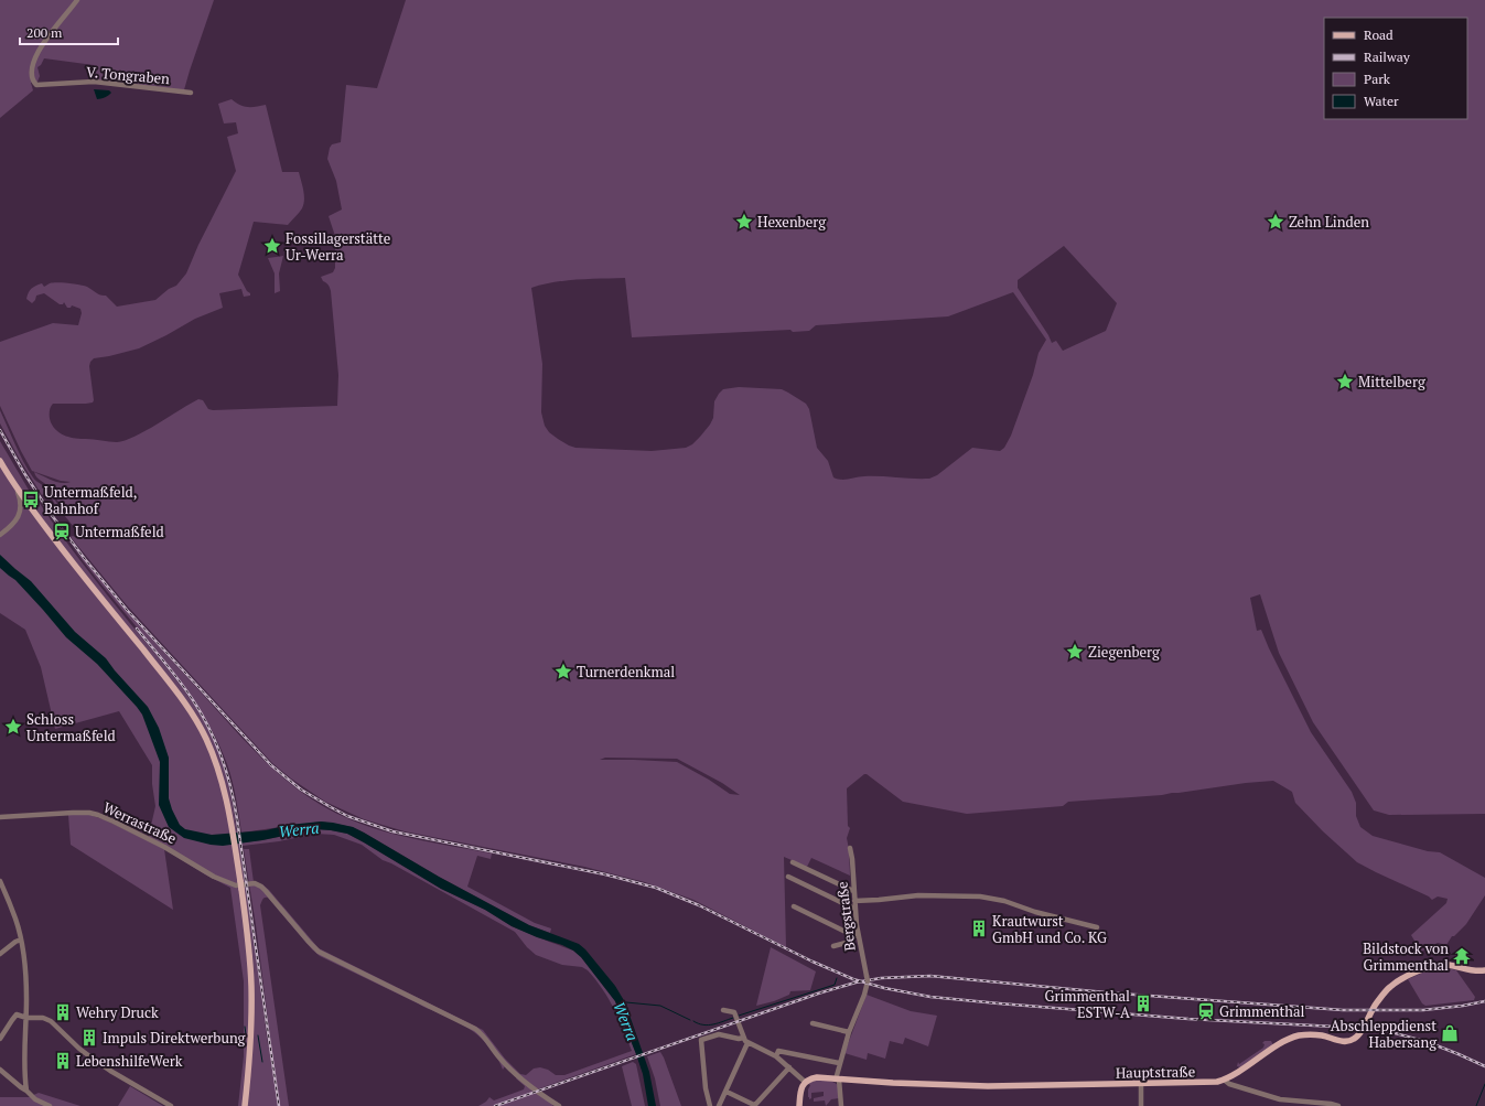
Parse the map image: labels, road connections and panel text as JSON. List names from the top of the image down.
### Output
{
  "streets": {
    "main road": ["Hauptstraße"],
    "street": ["V. Tongraben", "Werrastraße", "Bergstraße"]
  },
  "water": ["Werra"],
  "places": {
    "place": [
      "Hexenberg",
      "Zehn Linden",
      "Fossillagerstätte Ur-Werra",
      "Mittelberg",
      "Ziegenberg",
      "Turnerdenkmal",
      "Schloss Untermaßfeld"
    ],
    "bus stop": ["Untermaßfeld, Bahnhof"],
    "station": ["Untermaßfeld", "Grimmenthal"],
    "building": [
      "Krautwurst GmbH und Co. KG",
      "Grimmenthal ESTW-A",
      "Wehry Druck",
      "Impuls Direktwerbung",
      "LebenshilfeWerk"
    ],
    "temple": ["Bildstock von Grimmenthal"],
    "shop": ["Abschleppdienst Habersang"]
  },
  "legend": [
    "Road",
    "Railway",
    "Park",
    "Water"
  ],
  "scale_bar": "200 m"
}
